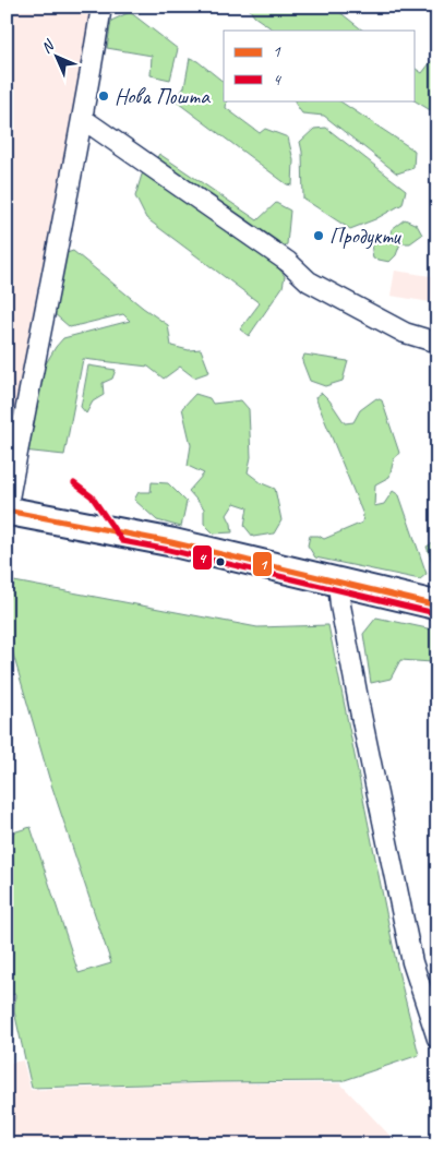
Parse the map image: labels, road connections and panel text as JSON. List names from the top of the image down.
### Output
{
  "places": ["Нова Пошта", "Продукти"],
  "lines": ["transit line 4", "transit line 1"],
  "legend": ["1", "4"],
  "north": "top left"
}
